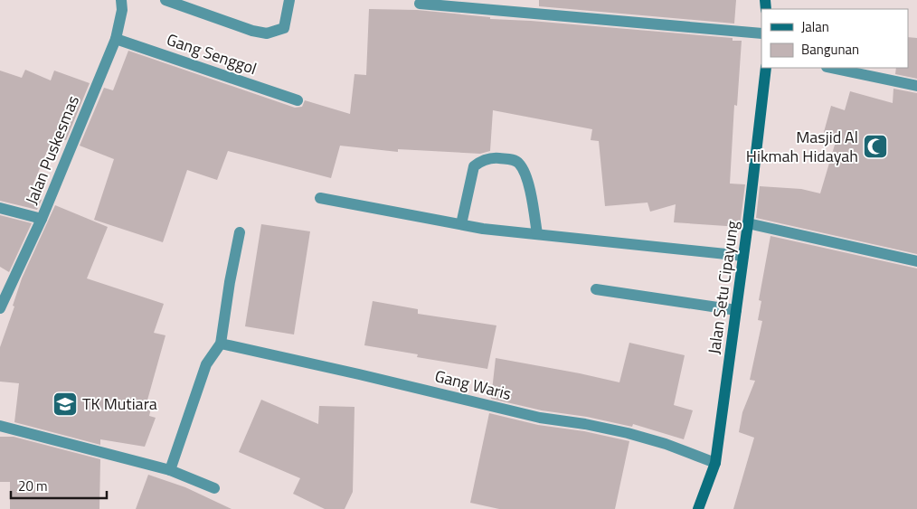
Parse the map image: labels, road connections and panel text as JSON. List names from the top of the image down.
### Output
{
  "streets": {
    "street": [
      "Gang Senggol",
      "Jalan Puskesmas",
      "Jalan Setu Cipayung",
      "Gang Waris"
    ]
  },
  "crossings": [
    ["Gang Senggol", "Jalan Puskesmas"],
    ["Jalan Setu Cipayung", "Gang Waris"]
  ],
  "places": {
    "mosque": ["Masjid Al Hikmah Hidayah"],
    "school or university": ["TK Mutiara"]
  },
  "legend": ["Jalan", "Bangunan"],
  "scale_bar": "20 m"
}
